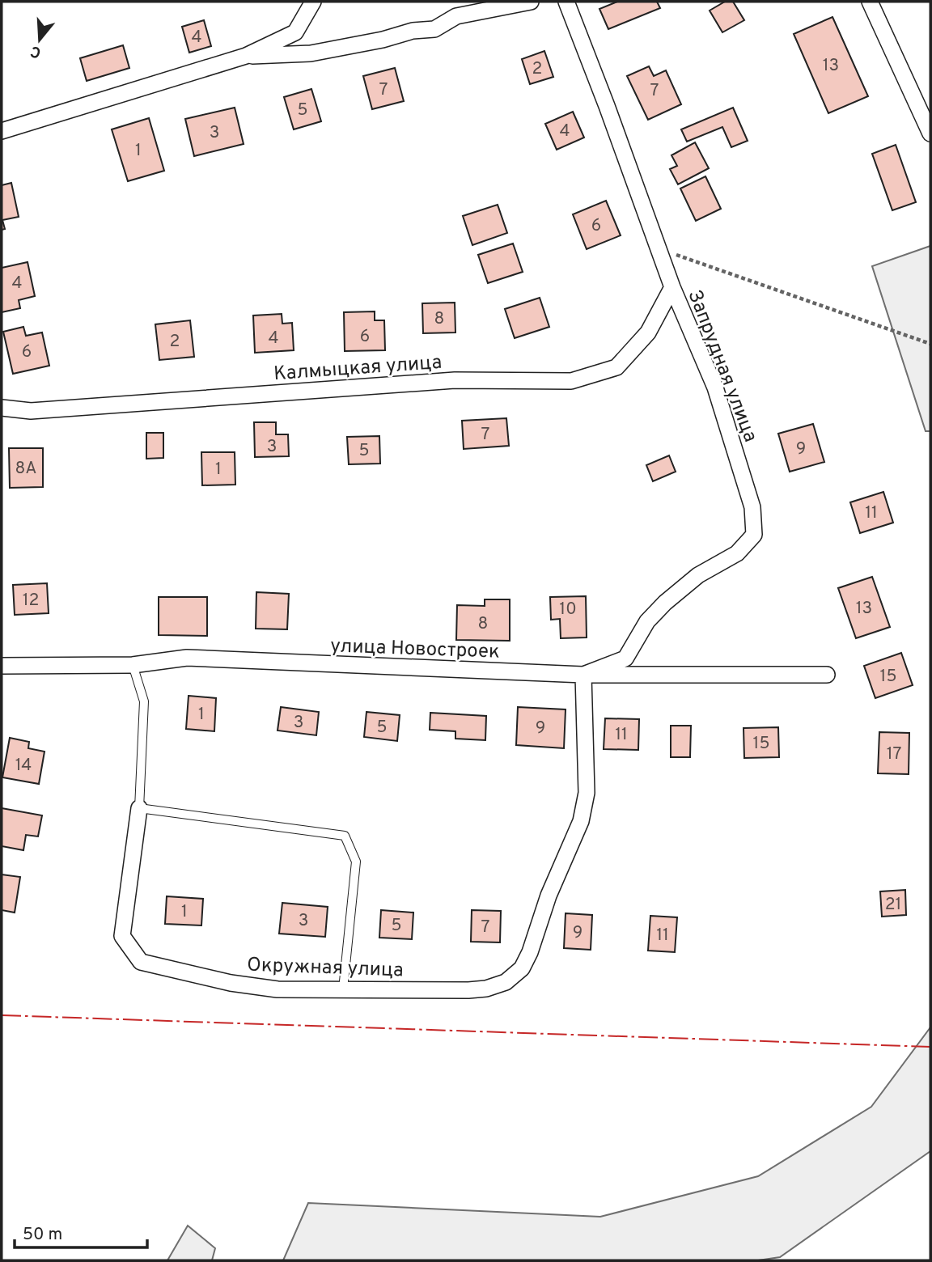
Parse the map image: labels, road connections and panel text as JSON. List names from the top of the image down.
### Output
{
  "streets": {
    "street": [
      "Запрудная улица",
      "Калмыцкая улица",
      "улица Новостроек",
      "Окружная улица"
    ]
  },
  "crossings": [
    ["Запрудная улица", "Калмыцкая улица"],
    ["Запрудная улица", "улица Новостроек"],
    ["Запрудная улица", "Окружная улица"],
    ["улица Новостроек", "Окружная улица"]
  ],
  "house_numbers": [
    "4",
    "13",
    "2",
    "7",
    "7",
    "5",
    "4",
    "3",
    "1",
    "6",
    "4",
    "8",
    "6",
    "4",
    "2",
    "6",
    "7",
    "3",
    "9",
    "5",
    "8А",
    "1",
    "11",
    "12",
    "13",
    "10",
    "8",
    "15",
    "1",
    "3",
    "5",
    "9",
    "11",
    "15",
    "17",
    "14",
    "21",
    "1",
    "3",
    "5",
    "7",
    "9",
    "11"
  ],
  "scale_bar": "50 m",
  "north": "bottom"
}
